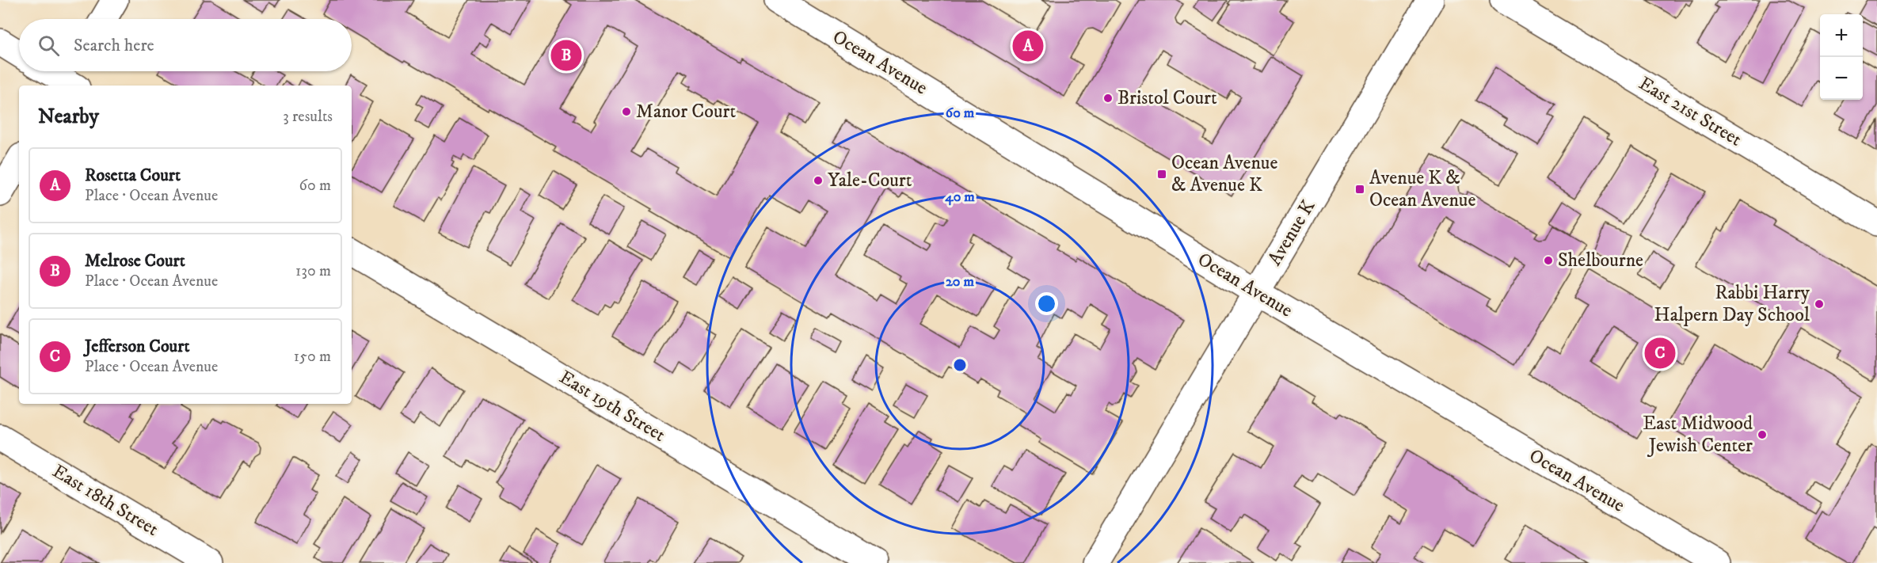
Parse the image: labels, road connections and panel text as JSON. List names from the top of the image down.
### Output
{
  "streets": {
    "street": [
      "Ocean Avenue",
      "East 21st Street",
      "Avenue K",
      "East 19th Street",
      "East 18th Street"
    ]
  },
  "crossings": [
    ["Ocean Avenue", "Avenue K"]
  ],
  "places": {
    "other": [
      "Bristol Court",
      "Manor Court",
      "Yale-Court",
      "Shelbourne",
      "Rabbi Harry Halpern Day School",
      "East Midwood Jewish Center"
    ],
    "transit": ["Ocean Avenue & Avenue K", "Avenue K & Ocean Avenue"]
  },
  "page": {
    "map_buttons": ["+", "−"],
    "search": "Search here",
    "pins": ["A", "B", "C"],
    "heading": ["Nearby", "3 results"],
    "list": [
      {
        "mark": "A",
        "name": "Rosetta Court",
        "note": "Place · Ocean Avenue",
        "value": "60 m"
      },
      {
        "mark": "B",
        "name": "Melrose Court",
        "note": "Place · Ocean Avenue",
        "value": "130 m"
      },
      {
        "mark": "C",
        "name": "Jefferson Court",
        "note": "Place · Ocean Avenue",
        "value": "150 m"
      }
    ]
  },
  "rings": ["60 m", "40 m", "20 m"]
}
